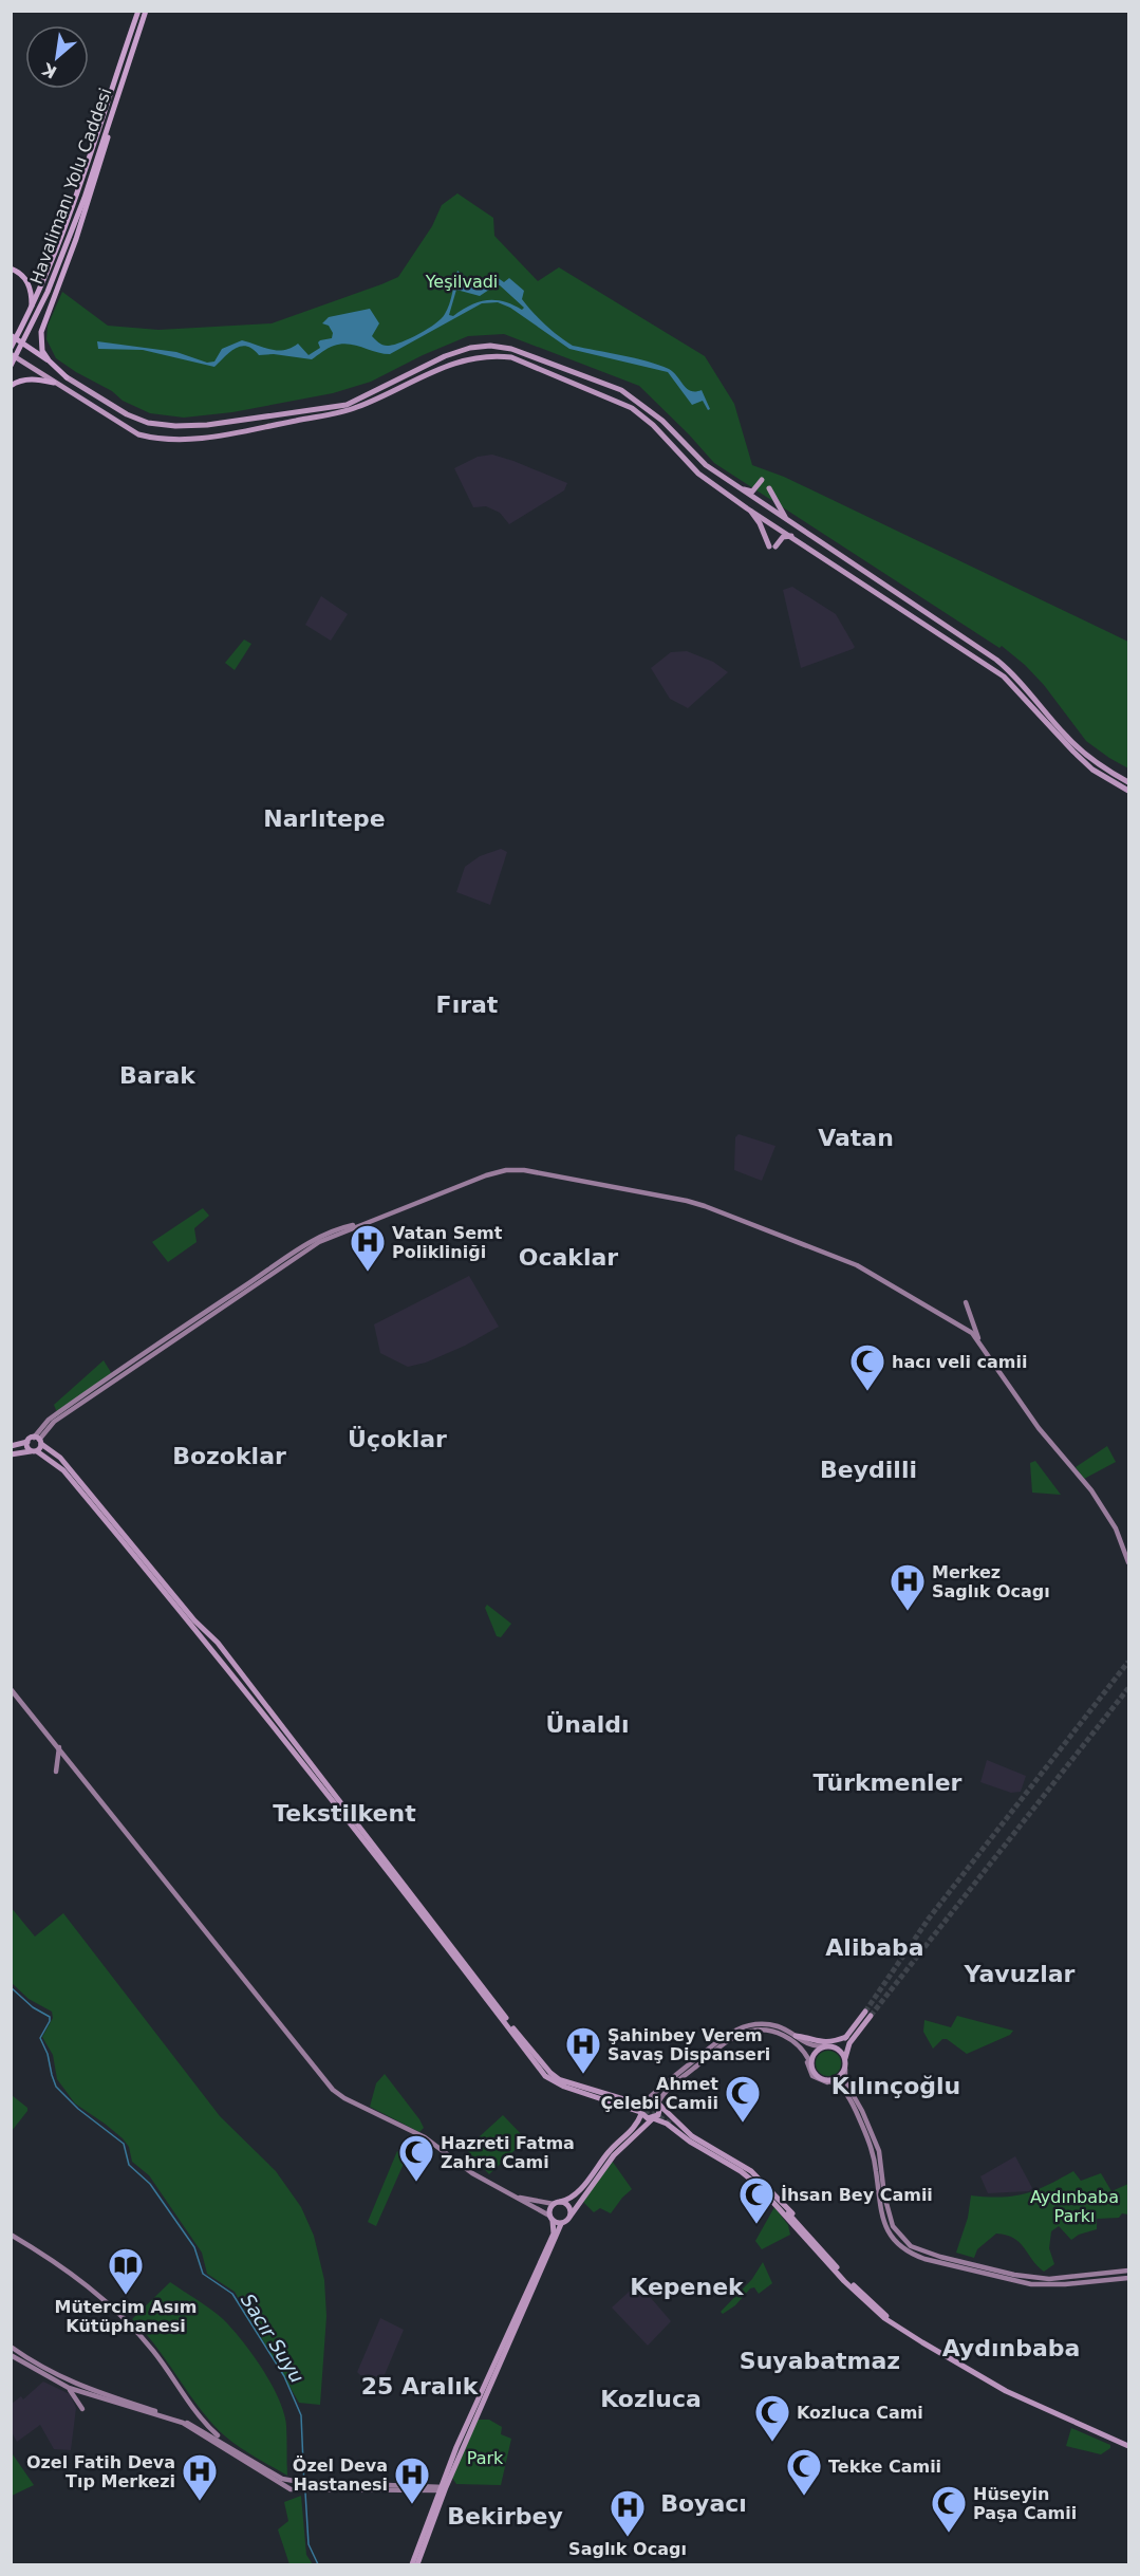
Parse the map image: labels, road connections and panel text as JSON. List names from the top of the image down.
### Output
{
  "streets": {
    "highway": ["Havalimanı Yolu Caddesi"]
  },
  "districts": [
    "Narlıtepe",
    "Fırat",
    "Barak",
    "Vatan",
    "Ocaklar",
    "Üçoklar",
    "Bozoklar",
    "Beydilli",
    "Ünaldı",
    "Türkmenler",
    "Tekstilkent",
    "Alibaba",
    "Yavuzlar",
    "Kılınçoğlu",
    "Kepenek",
    "Aydınbaba",
    "Suyabatmaz",
    "25 Aralık",
    "Kozluca",
    "Boyacı",
    "Bekirbey"
  ],
  "water": ["Sacır Suyu"],
  "parks": ["Yeşilvadi", "Aydınbaba Parkı", "Park"],
  "places": {
    "hospital": [
      "Vatan Semt Polikliniği",
      "Merkez Saglık Ocagı",
      "Şahinbey Verem Savaş Dispanseri",
      "Ozel Fatih Deva Tıp Merkezi",
      "Özel Deva Hastanesi",
      "Saglık Ocagı"
    ],
    "mosque": [
      "hacı veli camii",
      "Ahmet Çelebi Camii",
      "Hazreti Fatma Zahra Cami",
      "İhsan Bey Camii",
      "Kozluca Cami",
      "Tekke Camii",
      "Hüseyin Paşa Camii"
    ],
    "library": ["Mütercim Asım Kütüphanesi"]
  },
  "north": "bottom left"
}
